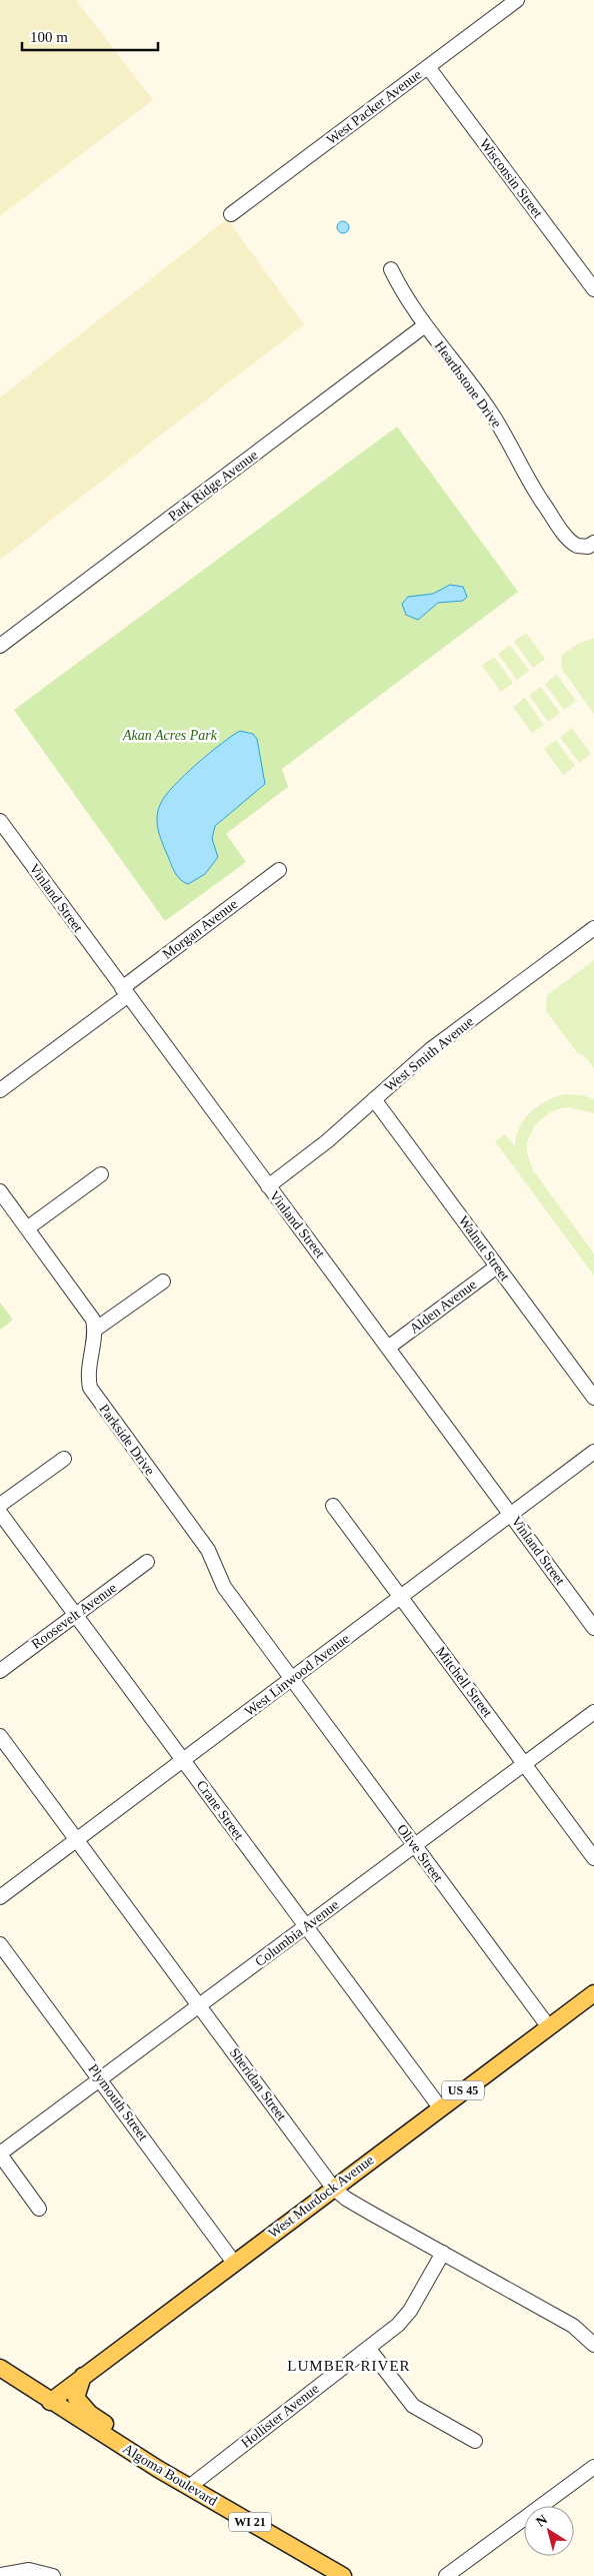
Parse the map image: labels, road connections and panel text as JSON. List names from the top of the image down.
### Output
{
  "streets": {
    "main road": [
      "US 45",
      "West Murdock Avenue",
      "Algoma Boulevard",
      "WI 21"
    ],
    "street": [
      "West Packer Avenue",
      "Wisconsin Street",
      "Hearthstone Drive",
      "Park Ridge Avenue",
      "Vinland Street",
      "Morgan Avenue",
      "West Smith Avenue",
      "Walnut Street",
      "Alden Avenue",
      "Parkside Drive",
      "Roosevelt Avenue",
      "West Linwood Avenue",
      "Mitchell Street",
      "Crane Street",
      "Olive Street",
      "Columbia Avenue",
      "Sheridan Street",
      "Plymouth Street",
      "Hollister Avenue"
    ]
  },
  "crossings": [
    ["West Packer Avenue", "Wisconsin Street"],
    ["Hearthstone Drive", "Park Ridge Avenue"],
    ["Vinland Street", "Morgan Avenue"],
    ["Vinland Street", "West Smith Avenue"],
    ["Vinland Street", "Alden Avenue"],
    ["Vinland Street", "West Linwood Avenue"],
    ["West Smith Avenue", "Walnut Street"],
    ["Walnut Street", "Alden Avenue"],
    ["Parkside Drive", "West Linwood Avenue"],
    ["Parkside Drive", "Olive Street"],
    ["Roosevelt Avenue", "Crane Street"],
    ["West Linwood Avenue", "Mitchell Street"],
    ["West Linwood Avenue", "Crane Street"],
    ["West Linwood Avenue", "Olive Street"],
    ["West Linwood Avenue", "Sheridan Street"],
    ["Mitchell Street", "Columbia Avenue"],
    ["Crane Street", "Columbia Avenue"],
    ["Crane Street", "West Murdock Avenue"],
    ["Olive Street", "Columbia Avenue"],
    ["Olive Street", "West Murdock Avenue"],
    ["Columbia Avenue", "Sheridan Street"],
    ["Columbia Avenue", "Plymouth Street"],
    ["Sheridan Street", "West Murdock Avenue"],
    ["Sheridan Street", "Hollister Avenue"],
    ["Plymouth Street", "West Murdock Avenue"],
    ["West Murdock Avenue", "Algoma Boulevard"],
    ["Hollister Avenue", "Algoma Boulevard"]
  ],
  "districts": ["LUMBER RIVER"],
  "parks": ["Akan Acres Park"],
  "scale_bar": "100 m",
  "north": "top left"
}
